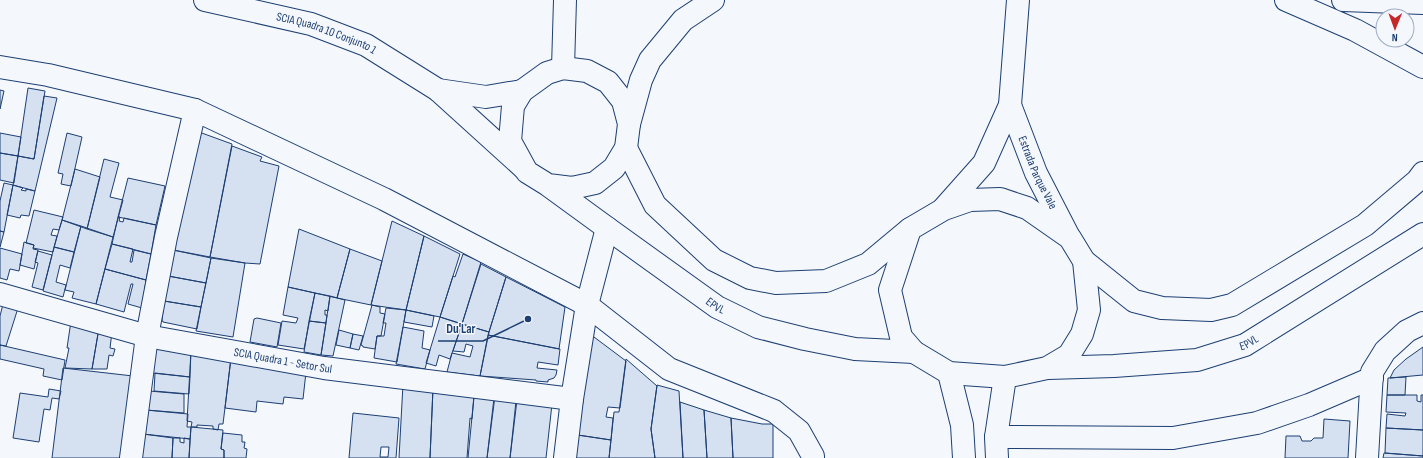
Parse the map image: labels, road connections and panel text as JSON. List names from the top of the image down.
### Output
{
  "streets": {
    "main road": [
      "SCIA Quadra 10 Conjunto 1",
      "Estrada Parque Vale",
      "EPVL",
      "SCIA Quadra 1 - Setor Sul"
    ]
  },
  "crossings": [
    ["SCIA Quadra 10 Conjunto 1", "EPVL"]
  ],
  "places": ["Du'Lar"],
  "north": "bottom"
}
